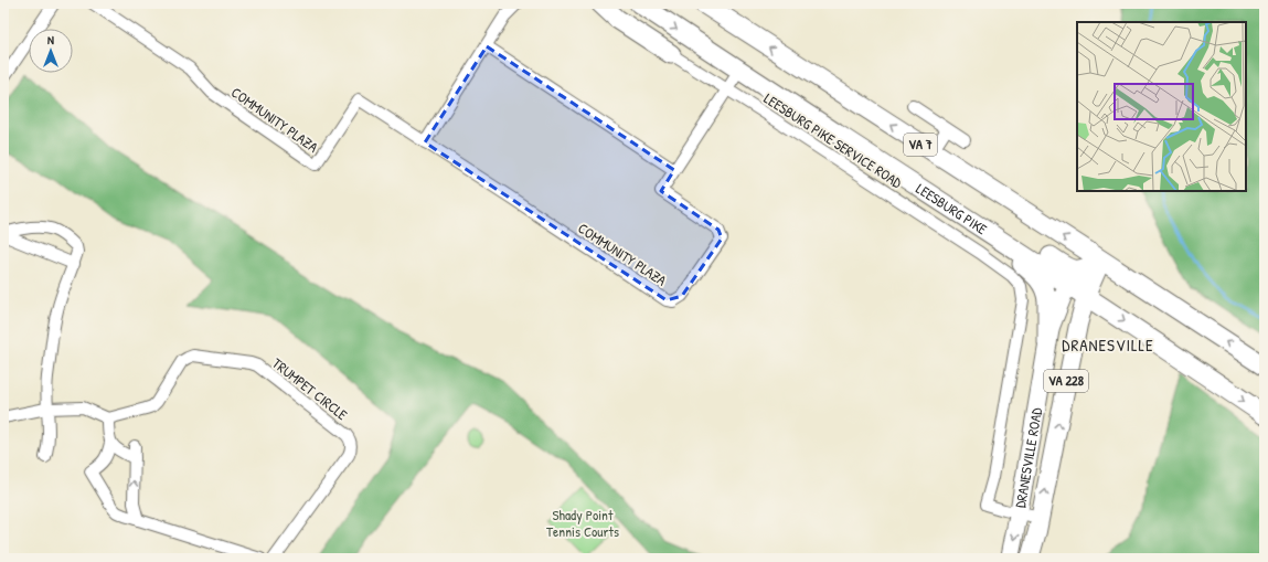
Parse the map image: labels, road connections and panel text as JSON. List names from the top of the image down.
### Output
{
  "streets": {
    "highway": ["VA 7", "LEESBURG PIKE"],
    "main road": ["VA 228", "DRANESVILLE ROAD"],
    "street": ["COMMUNITY PLAZA", "LEESBURG PIKE SERVICE ROAD", "TRUMPET CIRCLE"]
  },
  "crossings": [
    ["COMMUNITY PLAZA", "LEESBURG PIKE SERVICE ROAD"],
    ["COMMUNITY PLAZA", "LEESBURG PIKE"],
    ["LEESBURG PIKE SERVICE ROAD", "DRANESVILLE ROAD"],
    ["VA 7", "DRANESVILLE ROAD"],
    ["LEESBURG PIKE", "DRANESVILLE ROAD"]
  ],
  "districts": ["DRANESVILLE"],
  "parks": ["Shady Point Tennis Courts"],
  "north": "top"
}
